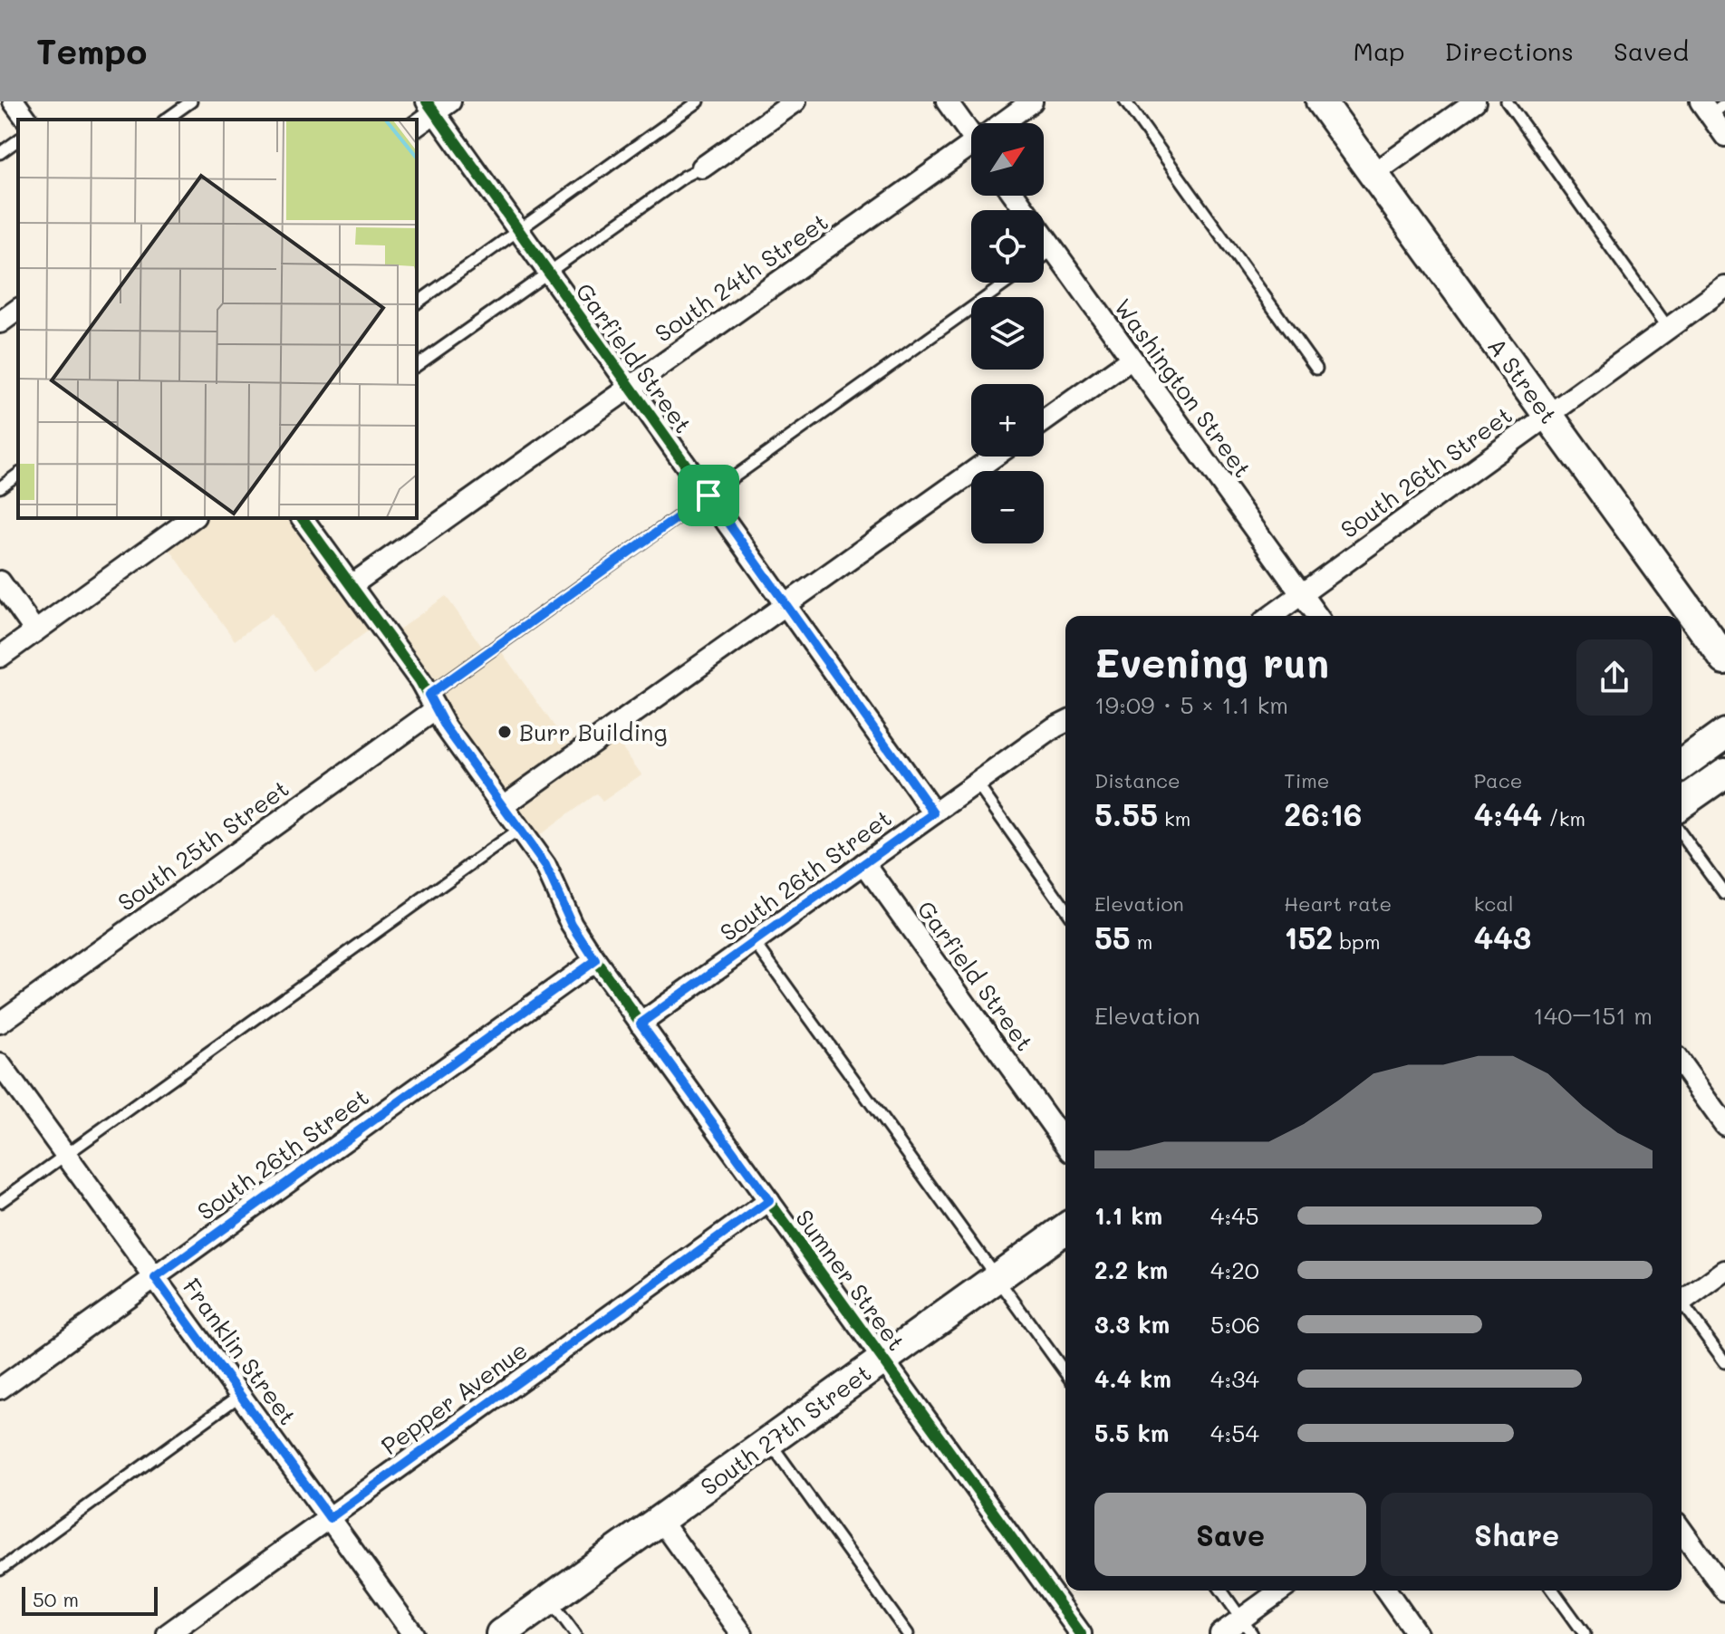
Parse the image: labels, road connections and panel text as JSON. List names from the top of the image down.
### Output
{
  "streets": {
    "main road": ["A Street", "South 27th Street"],
    "street": [
      "South 24th Street",
      "Garfield Street",
      "Washington Street",
      "South 26th Street",
      "South 25th Street",
      "Sumner Street",
      "Franklin Street",
      "Pepper Avenue"
    ]
  },
  "crossings": [
    ["South 24th Street", "Garfield Street"],
    ["South 24th Street", "Sumner Street"],
    ["Garfield Street", "South 26th Street"],
    ["A Street", "South 26th Street"],
    ["Washington Street", "South 26th Street"],
    ["South 26th Street", "Sumner Street"],
    ["South 26th Street", "Franklin Street"],
    ["South 25th Street", "Sumner Street"],
    ["Sumner Street", "Pepper Avenue"],
    ["Sumner Street", "South 27th Street"],
    ["Franklin Street", "Pepper Avenue"]
  ],
  "places": ["Burr Building"],
  "scale_bar": "50 m",
  "north": "top right",
  "page": {
    "header": "Tempo",
    "nav": ["Map", "Directions", "Saved"],
    "map_buttons": ["+", "−"],
    "heading": ["Evening run", "19:09 · 5 × 1.1 km"],
    "stats": [
      ["Distance", "5.55 km"],
      ["Time", "26:16"],
      ["Pace", "4:44 /km"],
      ["Elevation", "55 m"],
      ["Heart rate", "152 bpm"],
      ["kcal", "443"]
    ],
    "chart": ["Elevation", "140–151 m"],
    "list": [
      {
        "name": "1.1 km",
        "note": "4:45"
      },
      {
        "name": "2.2 km",
        "note": "4:20"
      },
      {
        "name": "3.3 km",
        "note": "5:06"
      },
      {
        "name": "4.4 km",
        "note": "4:34"
      },
      {
        "name": "5.5 km",
        "note": "4:54"
      }
    ],
    "buttons": ["Save", "Share"],
    "scale": "50 m"
  }
}
